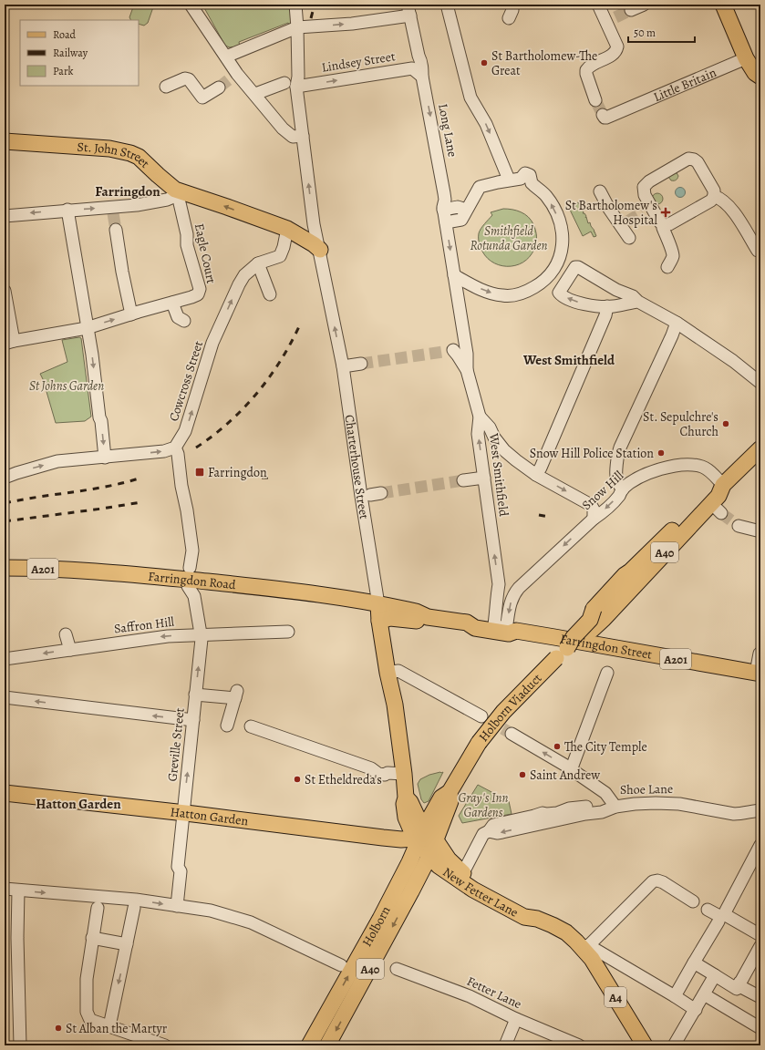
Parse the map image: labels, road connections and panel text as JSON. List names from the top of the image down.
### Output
{
  "streets": {
    "main road": [
      "St. John Street",
      "Charterhouse Street",
      "A40",
      "A201",
      "Farringdon Road",
      "Farringdon Street",
      "Holborn Viaduct",
      "Hatton Garden",
      "New Fetter Lane",
      "Holborn",
      "A4"
    ],
    "street": [
      "Lindsey Street",
      "Little Britain",
      "Long Lane",
      "Eagle Court",
      "Cowcross Street",
      "West Smithfield",
      "Snow Hill",
      "Saffron Hill",
      "Greville Street",
      "Shoe Lane",
      "Fetter Lane"
    ]
  },
  "crossings": [
    ["Lindsey Street", "Long Lane"],
    ["Lindsey Street", "Charterhouse Street"],
    ["Long Lane", "West Smithfield"],
    ["St. John Street", "Eagle Court"],
    ["St. John Street", "Cowcross Street"],
    ["St. John Street", "Charterhouse Street"],
    ["Charterhouse Street", "A40"],
    ["Charterhouse Street", "A201"],
    ["Charterhouse Street", "Farringdon Road"],
    ["Charterhouse Street", "Farringdon Street"],
    ["Charterhouse Street", "Holborn Viaduct"],
    ["Charterhouse Street", "Hatton Garden"],
    ["Charterhouse Street", "Holborn"],
    ["Charterhouse Street", "A4"],
    ["West Smithfield", "Snow Hill"],
    ["West Smithfield", "Farringdon Street"],
    ["Snow Hill", "Farringdon Street"],
    ["Snow Hill", "Holborn Viaduct"],
    ["A40", "Holborn Viaduct"],
    ["A40", "Hatton Garden"],
    ["A40", "New Fetter Lane"],
    ["A40", "Holborn"],
    ["A40", "A4"],
    ["A201", "Farringdon Street"],
    ["Farringdon Road", "Farringdon Street"],
    ["Saffron Hill", "Greville Street"],
    ["Holborn Viaduct", "New Fetter Lane"],
    ["Holborn Viaduct", "A4"],
    ["Greville Street", "Hatton Garden"],
    ["Hatton Garden", "Holborn"],
    ["Hatton Garden", "A4"],
    ["New Fetter Lane", "Holborn"],
    ["New Fetter Lane", "A4"],
    ["Holborn", "A4"]
  ],
  "one_way": ["Cowcross Street", "Snow Hill", "Greville Street"],
  "districts": ["Farringdon", "West Smithfield", "Hatton Garden"],
  "parks": ["Smithfield Rotunda Garden", "St Johns Garden", "Gray's Inn Gardens"],
  "places": {
    "other": [
      "St Bartholomew-The Great",
      "St. Sepulchre's Church",
      "Snow Hill Police Station",
      "The City Temple",
      "Saint Andrew",
      "St Etheldreda's",
      "St Alban the Martyr"
    ],
    "health": ["St Bartholomew's Hospital"],
    "transit": ["Farringdon"]
  },
  "legend": ["Road", "Railway", "Park"],
  "scale_bar": "50 m"
}
